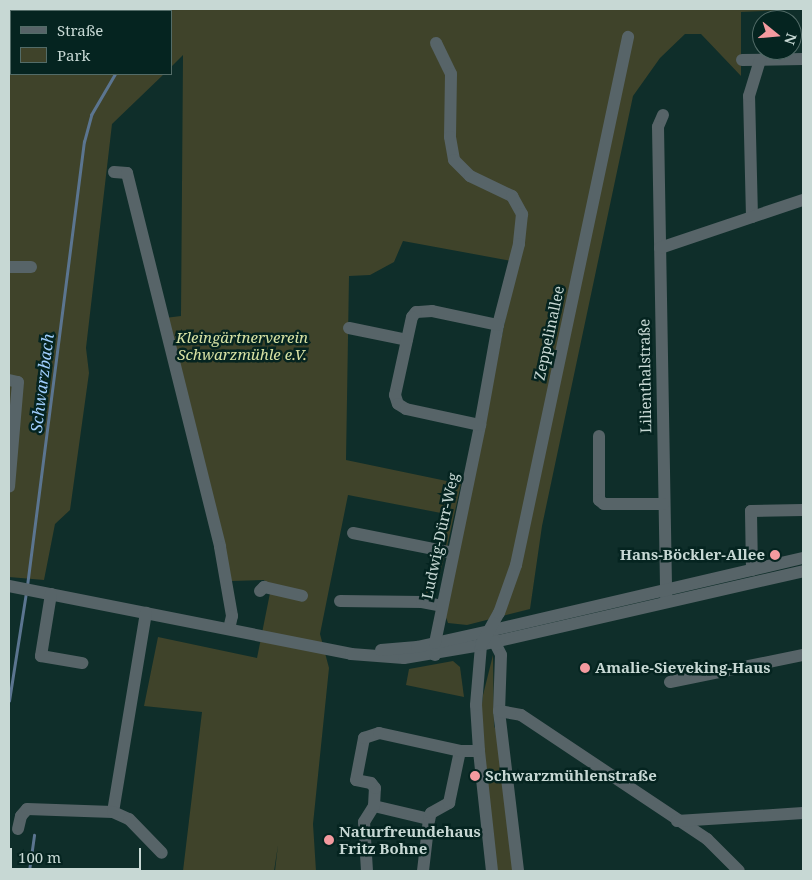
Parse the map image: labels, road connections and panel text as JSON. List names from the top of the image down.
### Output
{
  "streets": {
    "street": ["Zeppelinallee", "Lilienthalstraße", "Ludwig-Dürr-Weg"]
  },
  "water": ["Schwarzbach"],
  "parks": ["Kleingärtnerverein Schwarzmühle e.V."],
  "places": [
    "Hans-Böckler-Allee",
    "Amalie-Sieveking-Haus",
    "Schwarzmühlenstraße",
    "Naturfreundehaus Fritz Bohne"
  ],
  "legend": ["Straße", "Park"],
  "scale_bar": "100 m",
  "north": "right"
}
